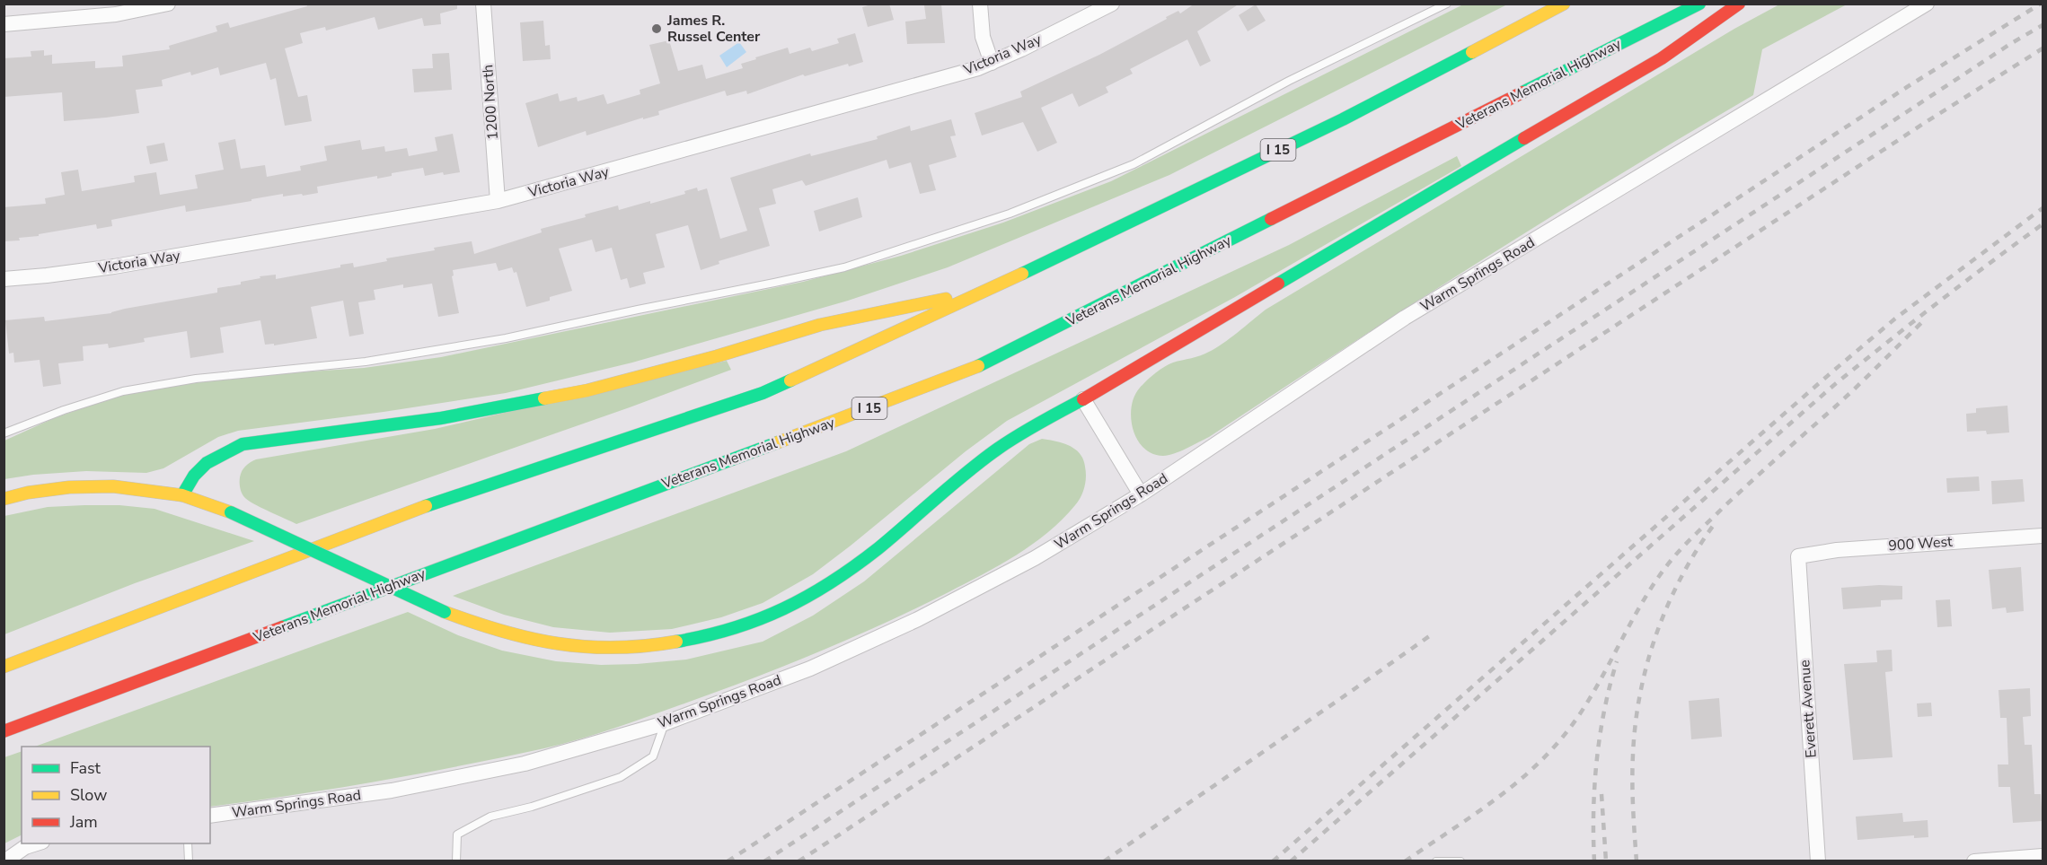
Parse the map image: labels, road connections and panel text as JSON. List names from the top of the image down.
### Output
{
  "streets": {
    "main road": ["Veterans Memorial Highway", "I 15"],
    "street": [
      "Victoria Way",
      "1200 North",
      "Warm Springs Road",
      "900 West",
      "Everett Avenue"
    ]
  },
  "crossings": [
    ["Victoria Way", "1200 North"],
    ["900 West", "Everett Avenue"]
  ],
  "places": ["James R. Russel Center"],
  "legend": ["Fast", "Slow", "Jam"]
}
